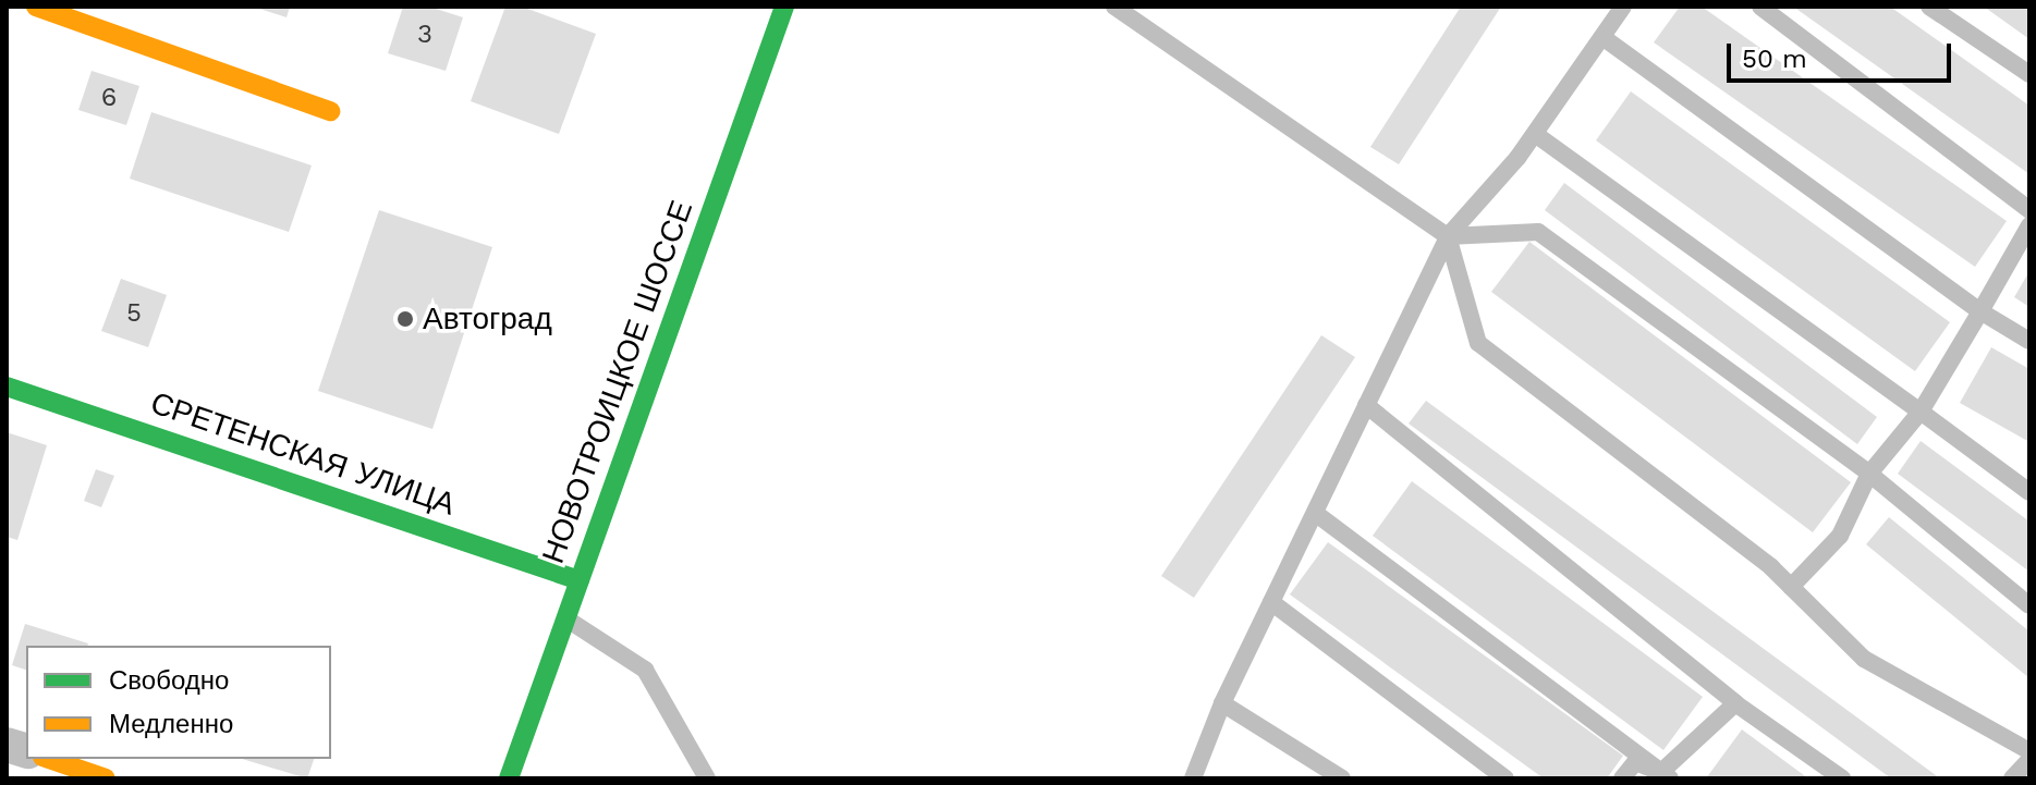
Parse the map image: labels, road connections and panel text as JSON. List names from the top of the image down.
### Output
{
  "streets": {
    "street": ["НОВОТРОИЦКОЕ ШОССЕ", "СРЕТЕНСКАЯ УЛИЦА"]
  },
  "crossings": [
    ["НОВОТРОИЦКОЕ ШОССЕ", "СРЕТЕНСКАЯ УЛИЦА"]
  ],
  "places": ["Автоград"],
  "house_numbers": ["3", "6", "5"],
  "legend": ["Свободно", "Медленно"],
  "scale_bar": "50 m"
}
